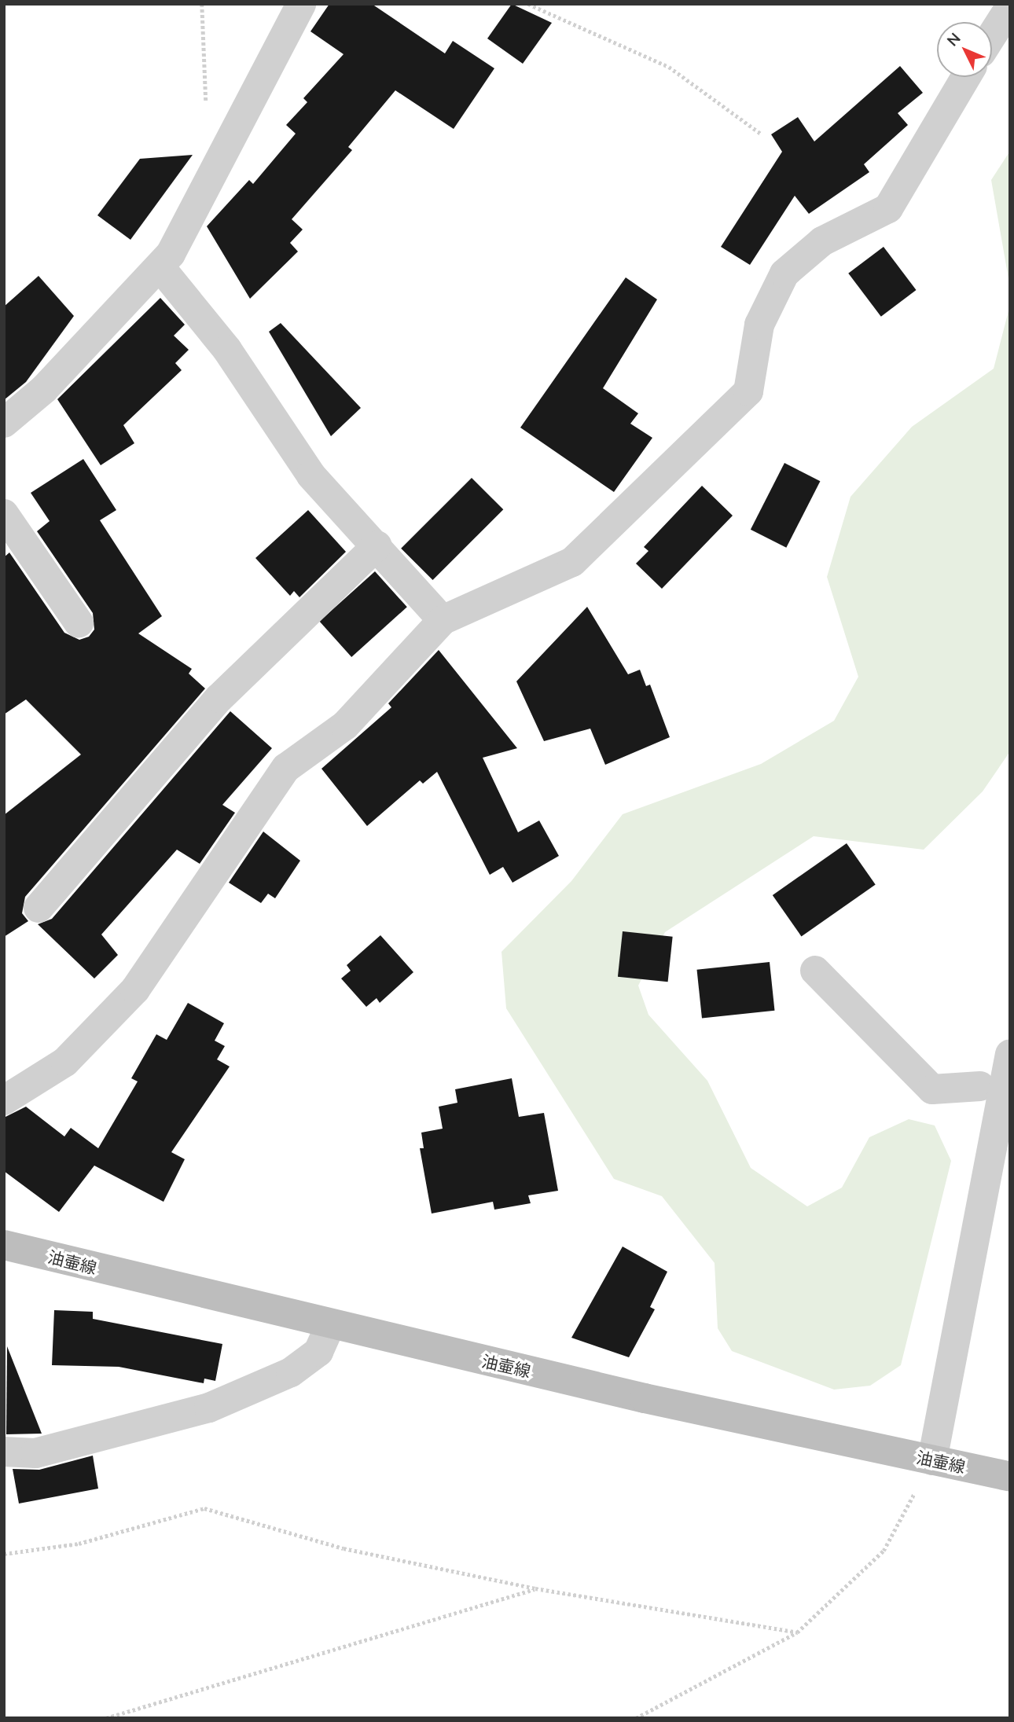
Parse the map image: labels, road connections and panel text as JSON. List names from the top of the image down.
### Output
{
  "streets": {
    "main road": ["油壷線"]
  },
  "north": "top left"
}
